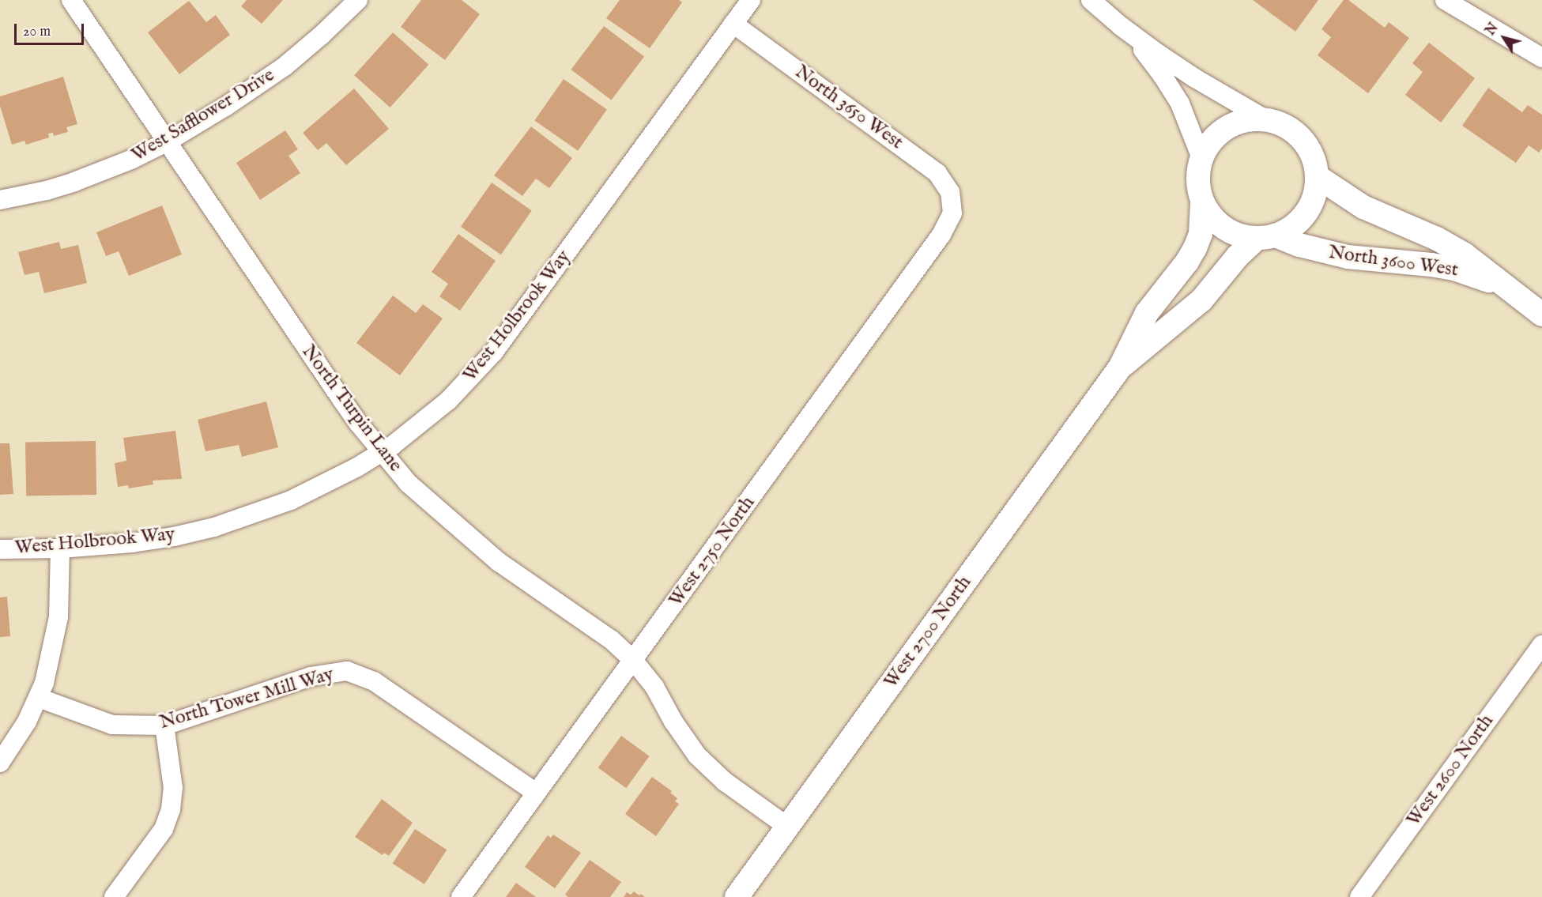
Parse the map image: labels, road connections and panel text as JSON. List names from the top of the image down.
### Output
{
  "streets": {
    "street": [
      "North 3650 West",
      "West Safflower Drive",
      "North 3600 West",
      "West Holbrook Way",
      "North Turpin Lane",
      "West 2750 North",
      "West 2700 North",
      "North Tower Mill Way",
      "West 2600 North"
    ]
  },
  "crossings": [
    ["North 3650 West", "West Holbrook Way"],
    ["North 3650 West", "West 2750 North"],
    ["West Safflower Drive", "North Turpin Lane"],
    ["North 3600 West", "West 2700 North"],
    ["West Holbrook Way", "North Turpin Lane"],
    ["North Turpin Lane", "West 2750 North"],
    ["North Turpin Lane", "West 2700 North"],
    ["West 2750 North", "North Tower Mill Way"]
  ],
  "scale_bar": "20 m",
  "north": "top left"
}
